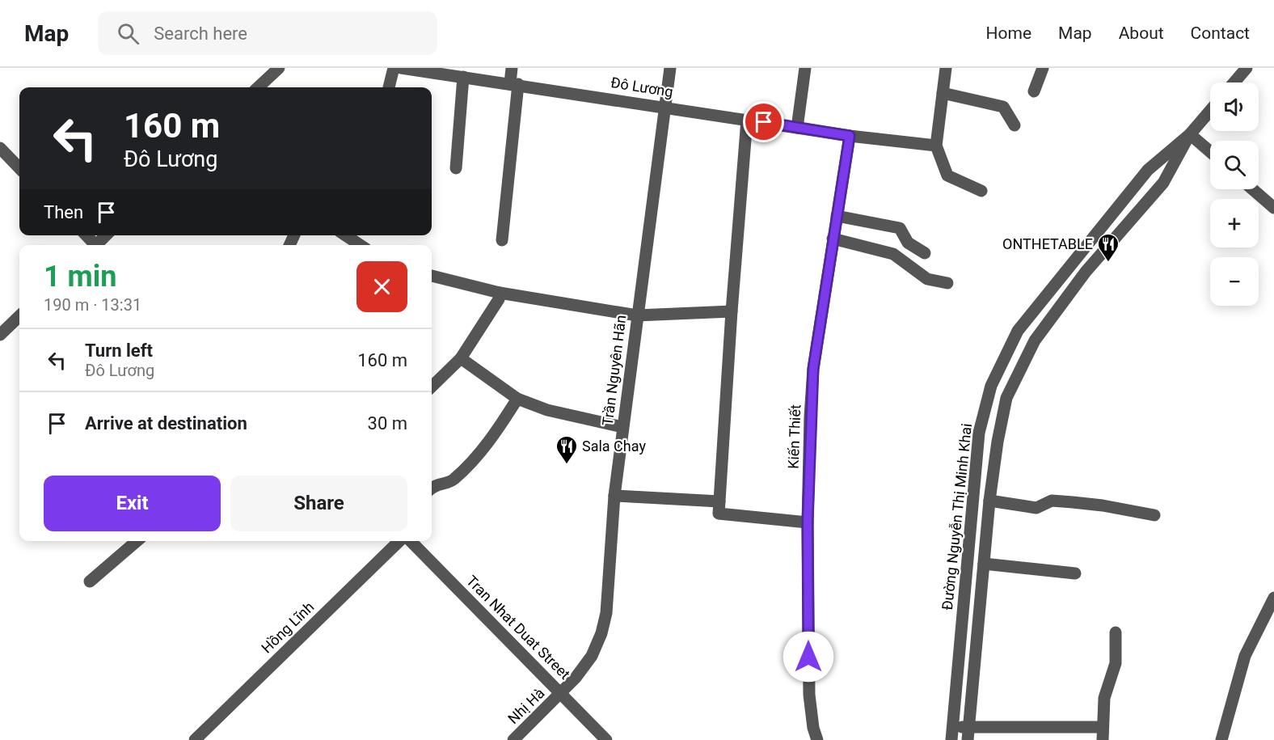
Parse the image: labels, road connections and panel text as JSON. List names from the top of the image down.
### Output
{
  "streets": {
    "street": [
      "Đô Lương",
      "Trần Nguyên Hãn",
      "Kiến Thiết",
      "Đường Nguyễn Thị Minh Khai",
      "Hồng Lĩnh",
      "Tran Nhat Duat Street",
      "Nhị Hà"
    ]
  },
  "crossings": [
    ["Đô Lương", "Trần Nguyên Hãn"],
    ["Đô Lương", "Kiến Thiết"],
    ["Trần Nguyên Hãn", "Tran Nhat Duat Street"],
    ["Trần Nguyên Hãn", "Nhị Hà"],
    ["Tran Nhat Duat Street", "Nhị Hà"]
  ],
  "places": {
    "restaurant": ["ONTHETABLE", "Sala Chay"]
  },
  "page": {
    "header": "Map",
    "search": "Search here",
    "nav": [
      "Home",
      "Map",
      "About",
      "Contact"
    ],
    "map_buttons": ["+", "−"],
    "turn": ["160 m", "Đô Lương"],
    "then": "Then",
    "heading": ["1 min", "190 m · 13:31"],
    "list": [
      {
        "name": "Turn left",
        "note": "Đô Lương",
        "value": "160 m"
      },
      {
        "name": "Arrive at destination",
        "value": "30 m"
      }
    ],
    "buttons": ["Exit", "Share"]
  }
}
